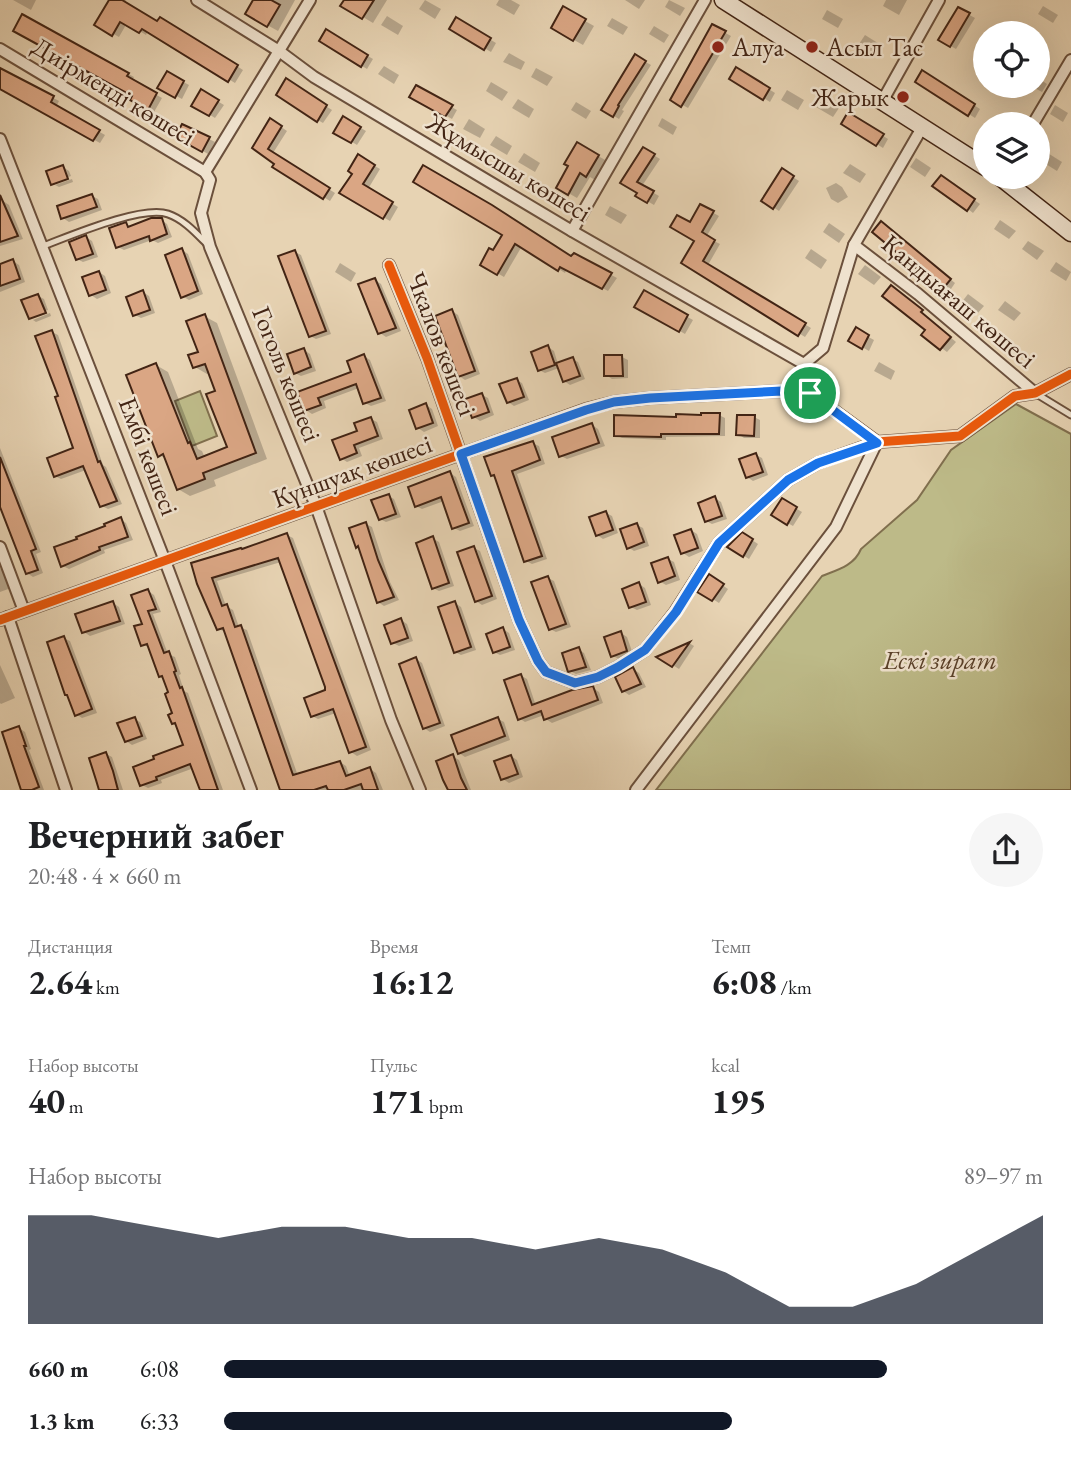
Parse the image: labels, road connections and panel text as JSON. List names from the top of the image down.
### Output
{
  "streets": {
    "street": [
      "Диірменді көшесі",
      "Жұмысшы көшесі",
      "Қандыағаш көшесі",
      "Чкалов көшесі",
      "Гоголь көшесі",
      "Ембі көшесі",
      "Күншуақ көшесі"
    ]
  },
  "crossings": [
    ["Диірменді көшесі", "Гоголь көшесі"],
    ["Жұмысшы көшесі", "Қандыағаш көшесі"],
    ["Жұмысшы көшесі", "Гоголь көшесі"],
    ["Чкалов көшесі", "Күншуақ көшесі"],
    ["Гоголь көшесі", "Күншуақ көшесі"],
    ["Ембі көшесі", "Күншуақ көшесі"]
  ],
  "parks": ["Ескі зират"],
  "places": ["Алуа", "Асыл Тас", "Жарык"],
  "page": {
    "heading": ["Вечерний забег", "20:48 · 4 × 660 m"],
    "stats": [
      ["Дистанция", "2.64 km"],
      ["Время", "16:12"],
      ["Темп", "6:08 /km"],
      ["Набор высоты", "40 m"],
      ["Пульс", "171 bpm"],
      ["kcal", "195"]
    ],
    "chart": ["Набор высоты", "89–97 m"],
    "list": [
      {
        "name": "660 m",
        "note": "6:08"
      },
      {
        "name": "1.3 km",
        "note": "6:33"
      }
    ]
  }
}
